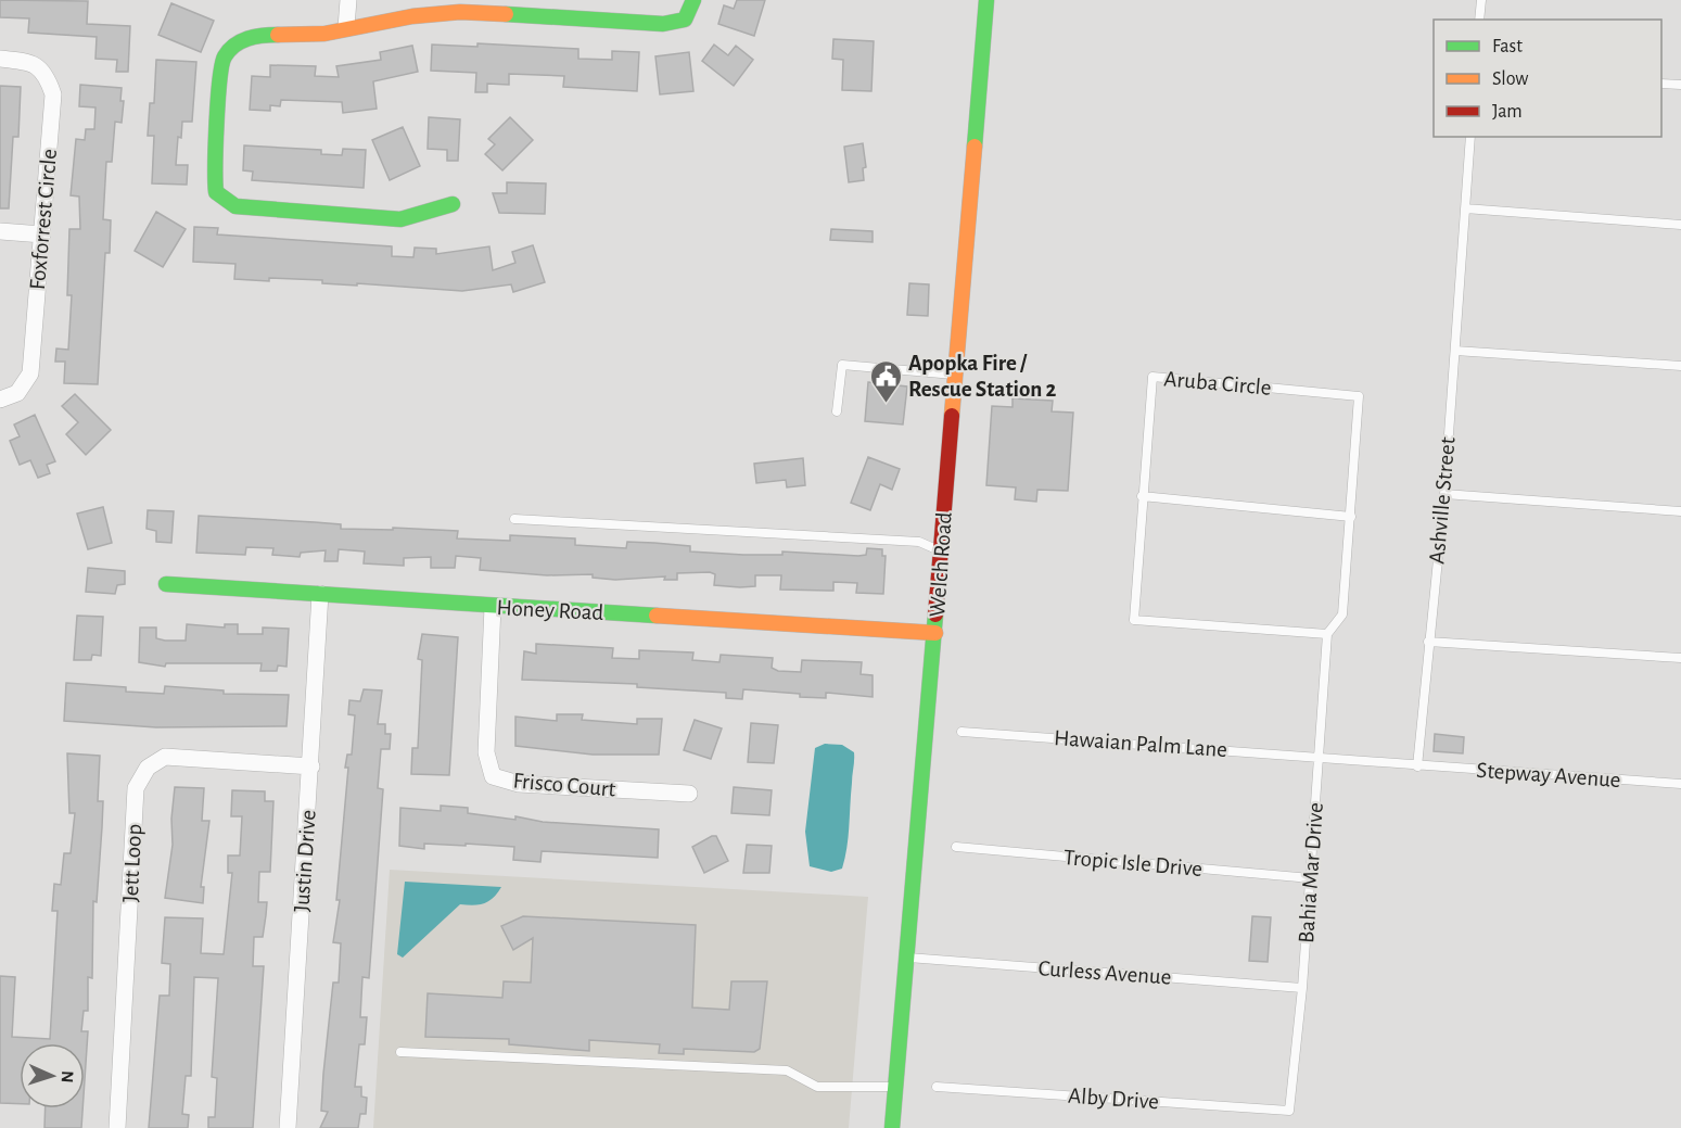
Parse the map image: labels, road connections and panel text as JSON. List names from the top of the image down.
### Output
{
  "streets": {
    "street": [
      "Foxforrest Circle",
      "Welch Road",
      "Honey Road",
      "Frisco Court",
      "Justin Drive",
      "Jett Loop"
    ],
    "lane": [
      "Aruba Circle",
      "Ashville Street",
      "Hawaian Palm Lane",
      "Stepway Avenue",
      "Tropic Isle Drive",
      "Bahia Mar Drive",
      "Curless Avenue",
      "Alby Drive"
    ]
  },
  "crossings": [
    ["Aruba Circle", "Bahia Mar Drive"],
    ["Ashville Street", "Stepway Avenue"],
    ["Welch Road", "Honey Road"],
    ["Welch Road", "Curless Avenue"],
    ["Honey Road", "Frisco Court"],
    ["Honey Road", "Justin Drive"],
    ["Hawaian Palm Lane", "Bahia Mar Drive"],
    ["Justin Drive", "Jett Loop"],
    ["Tropic Isle Drive", "Bahia Mar Drive"],
    ["Bahia Mar Drive", "Curless Avenue"],
    ["Bahia Mar Drive", "Alby Drive"]
  ],
  "places": {
    "public building": ["Apopka Fire / Rescue Station 2"]
  },
  "legend": ["Fast", "Slow", "Jam"],
  "north": "right"
}
